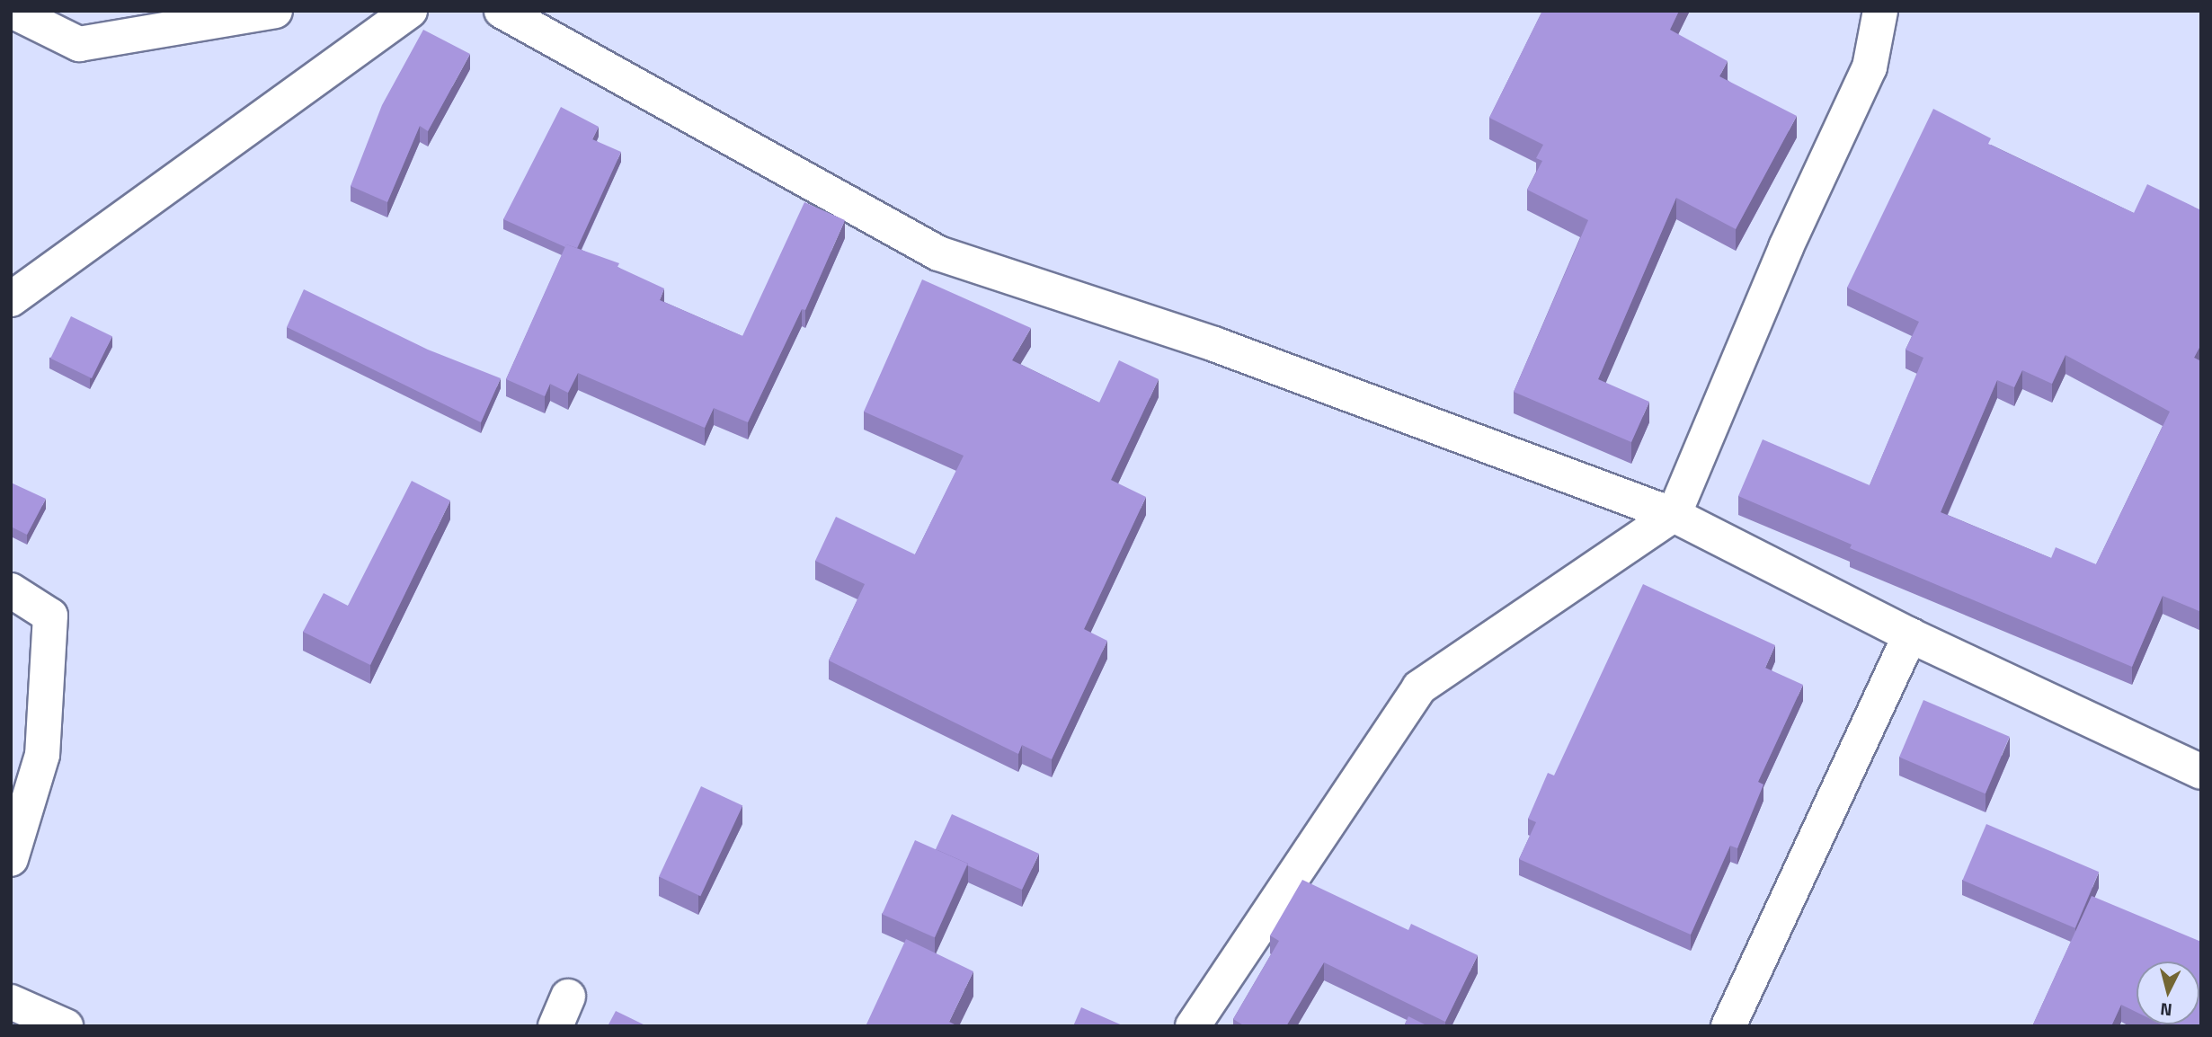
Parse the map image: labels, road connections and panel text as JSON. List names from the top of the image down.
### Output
{
  "north": "bottom"
}
